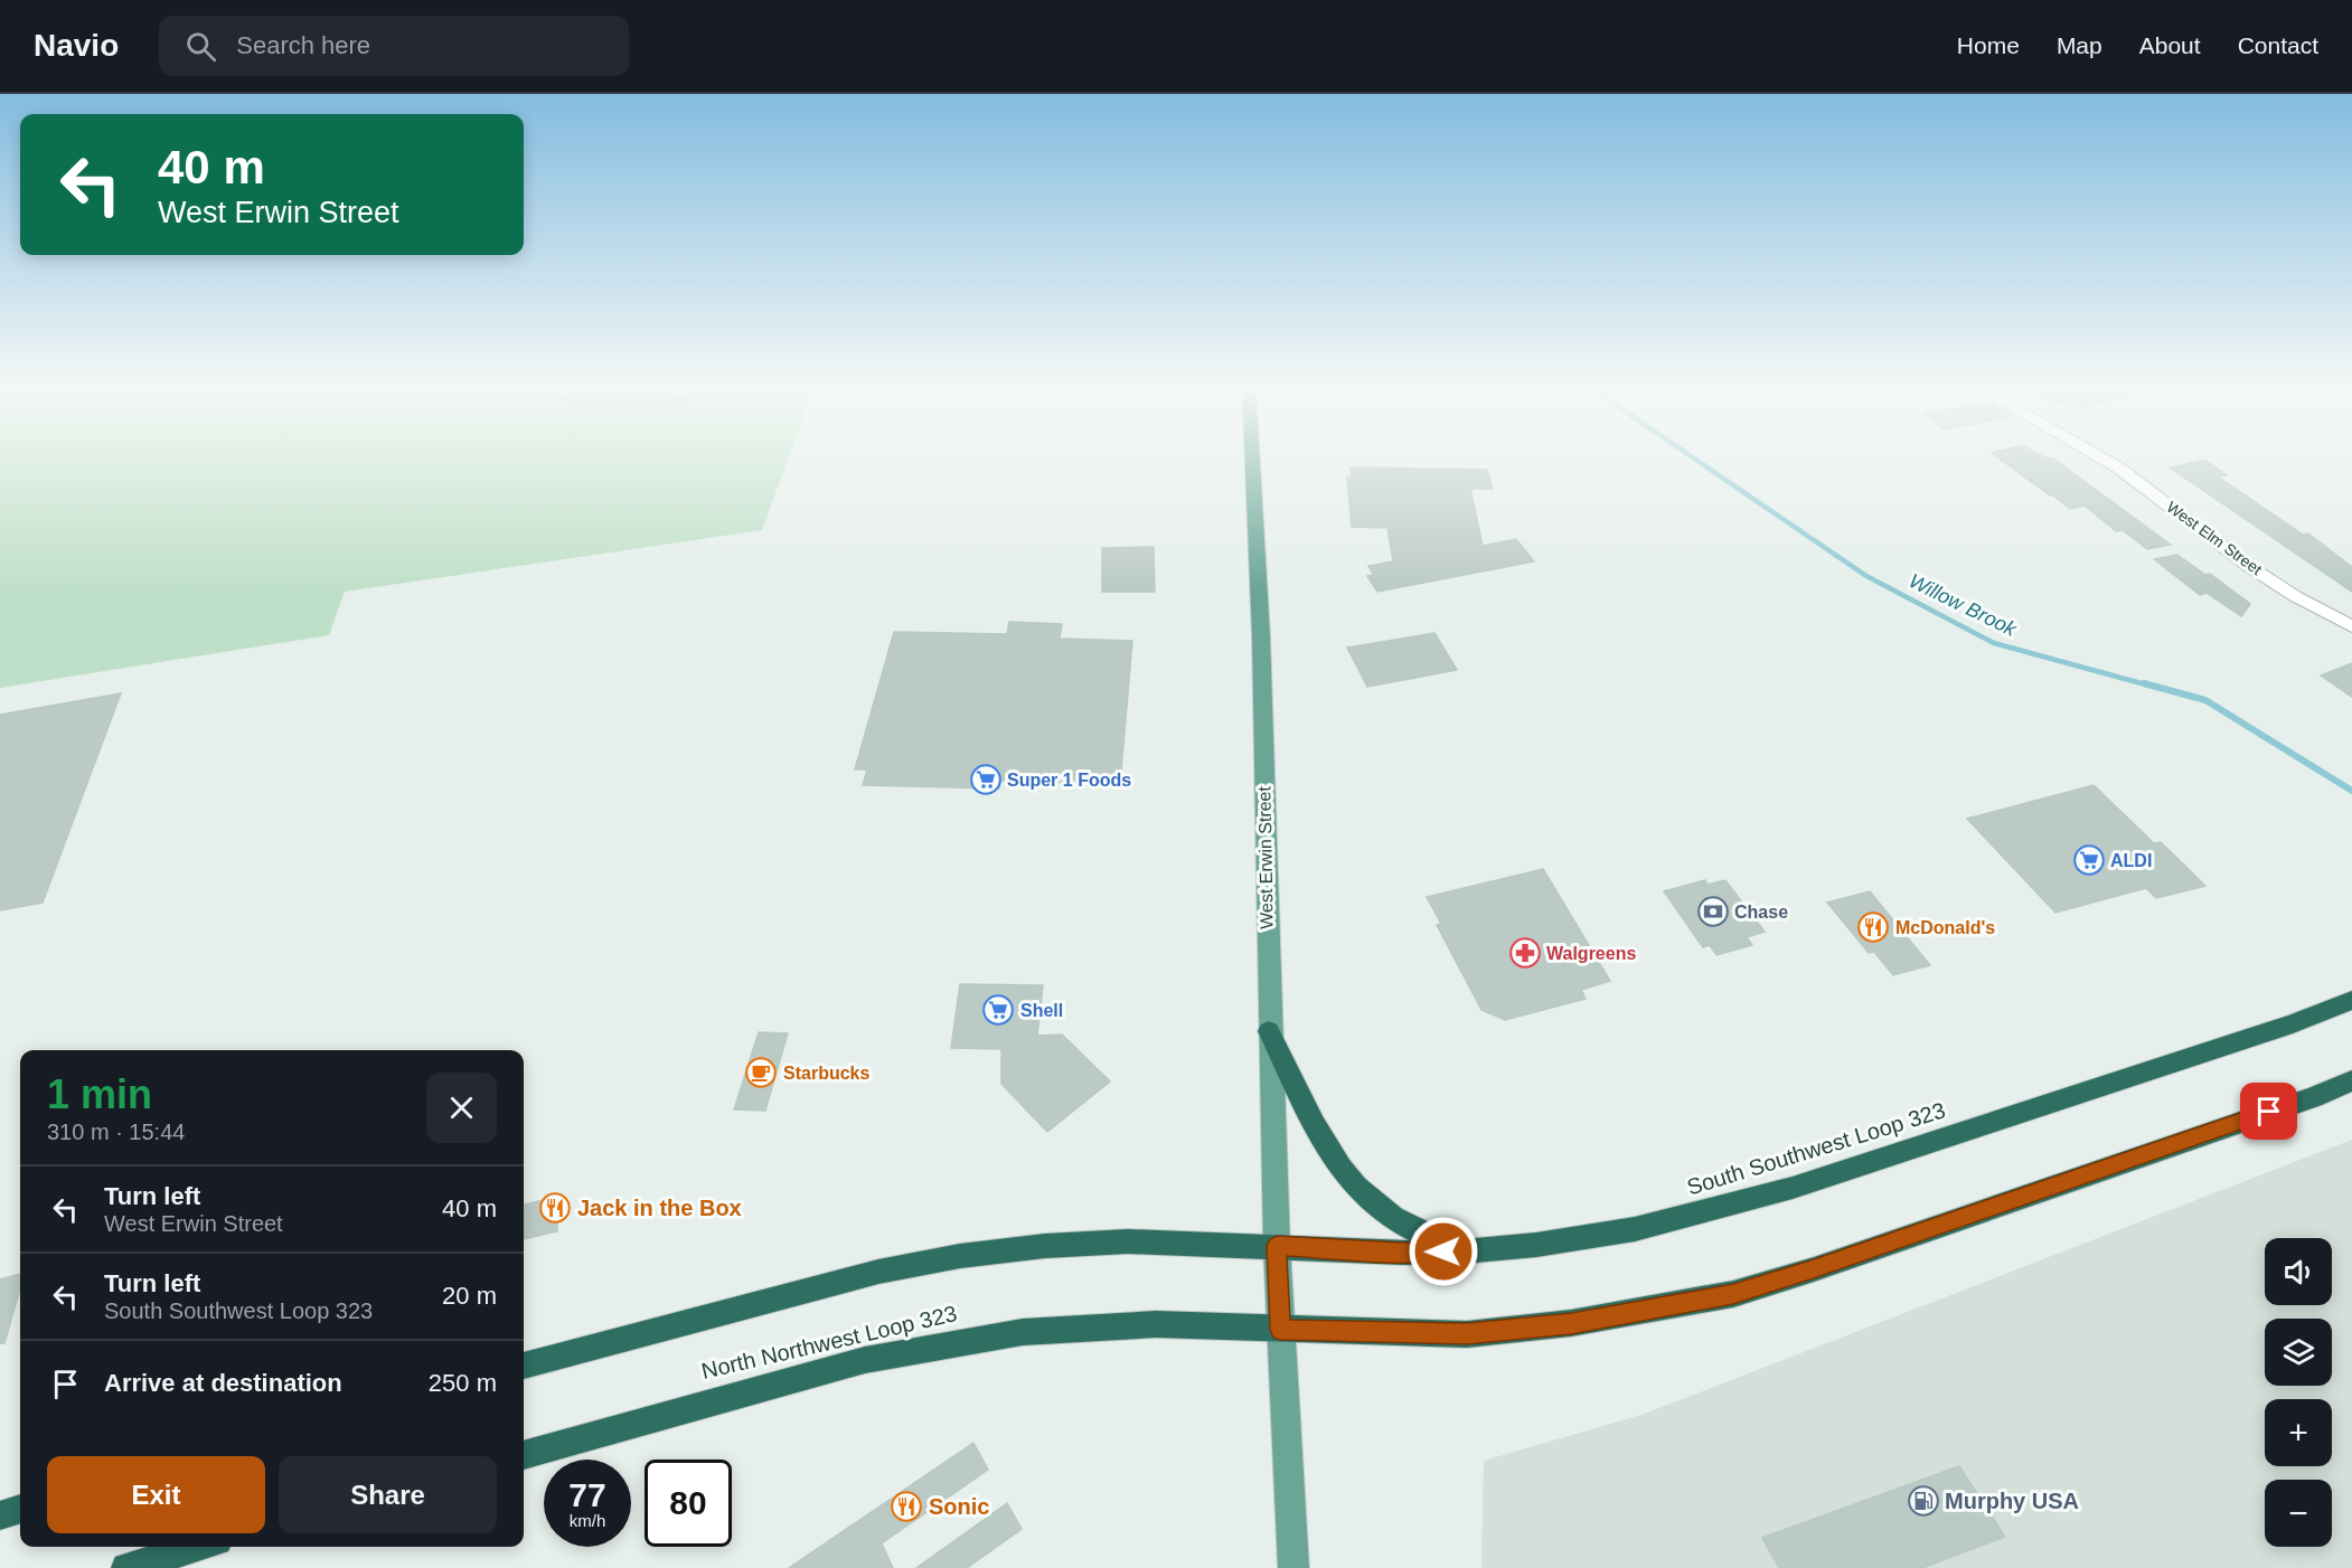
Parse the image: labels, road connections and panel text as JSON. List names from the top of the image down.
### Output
{
  "streets": {
    "highway": ["South Southwest Loop 323", "North Northwest Loop 323"],
    "main road": ["West Erwin Street"],
    "street": ["West Elm Street"]
  },
  "crossings": [
    ["West Erwin Street", "South Southwest Loop 323"],
    ["West Erwin Street", "North Northwest Loop 323"]
  ],
  "water": ["Willow Brook"],
  "places": {
    "supermarket": ["Super 1 Foods", "ALDI", "Shell"],
    "bank": ["Chase"],
    "restaurant": ["McDonald's", "Jack in the Box", "Sonic"],
    "pharmacy": ["Walgreens"],
    "cafe": ["Starbucks"],
    "fuel station": ["Murphy USA"]
  },
  "page": {
    "header": "Navio",
    "search": "Search here",
    "nav": [
      "Home",
      "Map",
      "About",
      "Contact"
    ],
    "turn": ["40 m", "West Erwin Street"],
    "heading": ["1 min", "310 m · 15:44"],
    "list": [
      {
        "name": "Turn left",
        "note": "West Erwin Street",
        "value": "40 m"
      },
      {
        "name": "Turn left",
        "note": "South Southwest Loop 323",
        "value": "20 m"
      },
      {
        "name": "Arrive at destination",
        "value": "250 m"
      }
    ],
    "map_buttons": ["+", "−"],
    "buttons": ["Exit", "Share"],
    "speed": "77 km/h",
    "limit": "80"
  }
}
